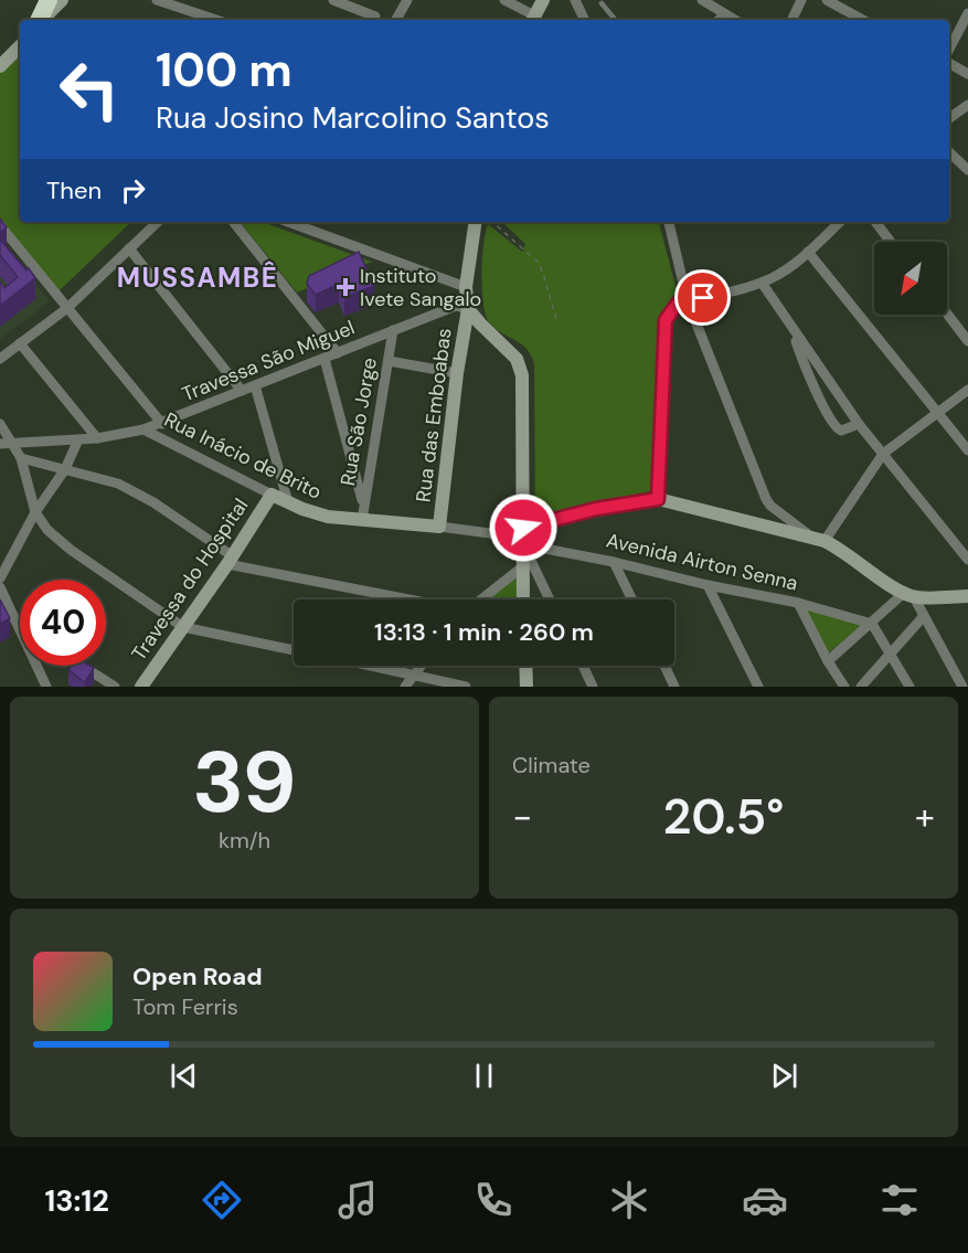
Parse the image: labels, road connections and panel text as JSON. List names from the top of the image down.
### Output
{
  "streets": {
    "street": [
      "Travessa São Miguel",
      "Rua das Emboabas",
      "Rua São Jorge",
      "Rua Inácio de Brito",
      "Avenida Airton Senna",
      "Travessa do Hospital"
    ]
  },
  "crossings": [
    ["Travessa São Miguel", "Rua das Emboabas"],
    ["Travessa São Miguel", "Rua São Jorge"],
    ["Travessa São Miguel", "Rua Inácio de Brito"],
    ["Rua das Emboabas", "Rua Inácio de Brito"],
    ["Rua São Jorge", "Rua Inácio de Brito"],
    ["Rua Inácio de Brito", "Avenida Airton Senna"],
    ["Rua Inácio de Brito", "Travessa do Hospital"]
  ],
  "districts": ["MUSSAMBÊ"],
  "places": {
    "health": ["Instituto Ivete Sangalo"]
  },
  "north": "bottom left",
  "page": {
    "turn": ["100 m", "Rua Josino Marcolino Santos"],
    "then": "Then",
    "limit": "40",
    "trip": "13:13 · 1 min · 260 m",
    "tile": [
      ["39", "km/h"],
      "Climate"
    ],
    "heat": ["−", "20.5°", "+"],
    "song": ["Open Road", "Tom Ferris"],
    "tabs": "13:12"
  }
}
